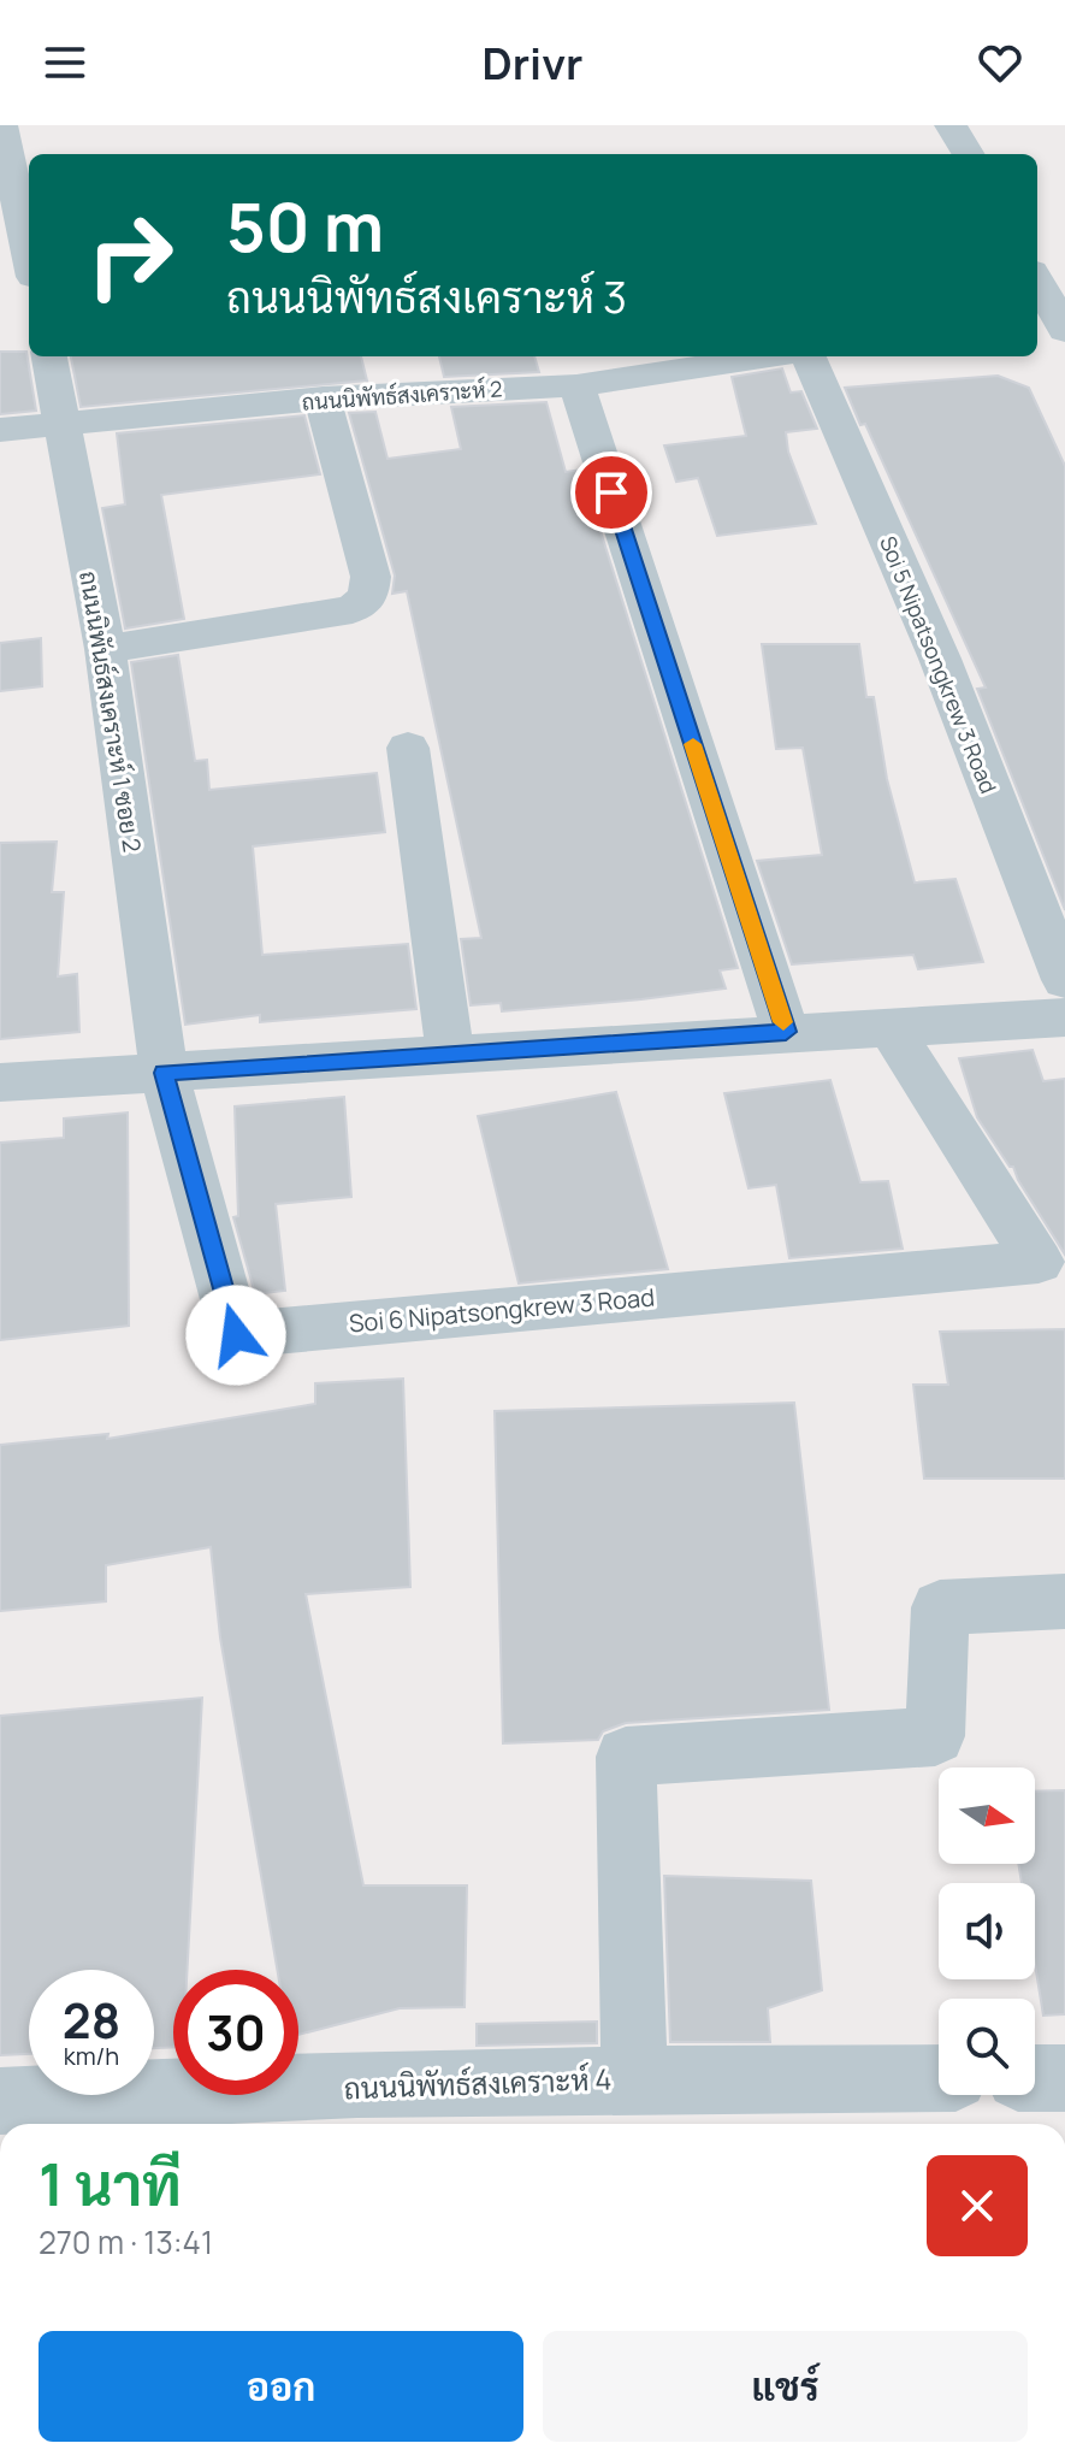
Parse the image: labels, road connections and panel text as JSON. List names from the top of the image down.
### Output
{
  "streets": {
    "street": [
      "ถนนนิพัทธ์สงเคราะห์ 2",
      "Soi 5 Nipatsongkrew 3 Road",
      "ถนนนิพันธ์สงเคราะห์ 1 ซอย 2",
      "Soi 6 Nipatsongkrew 3 Road",
      "ถนนนิพัทธ์สงเคราะห์ 4"
    ]
  },
  "crossings": [
    ["ถนนนิพัทธ์สงเคราะห์ 2", "ถนนนิพันธ์สงเคราะห์ 1 ซอย 2"],
    ["ถนนนิพันธ์สงเคราะห์ 1 ซอย 2", "Soi 6 Nipatsongkrew 3 Road"]
  ],
  "north": "right",
  "page": {
    "header": "Drivr",
    "turn": ["50 m", "ถนนนิพัทธ์สงเคราะห์ 3"],
    "speed": "28 km/h",
    "limit": "30",
    "heading": ["1 นาที", "270 m · 13:41"],
    "buttons": ["ออก", "แชร์"]
  }
}
